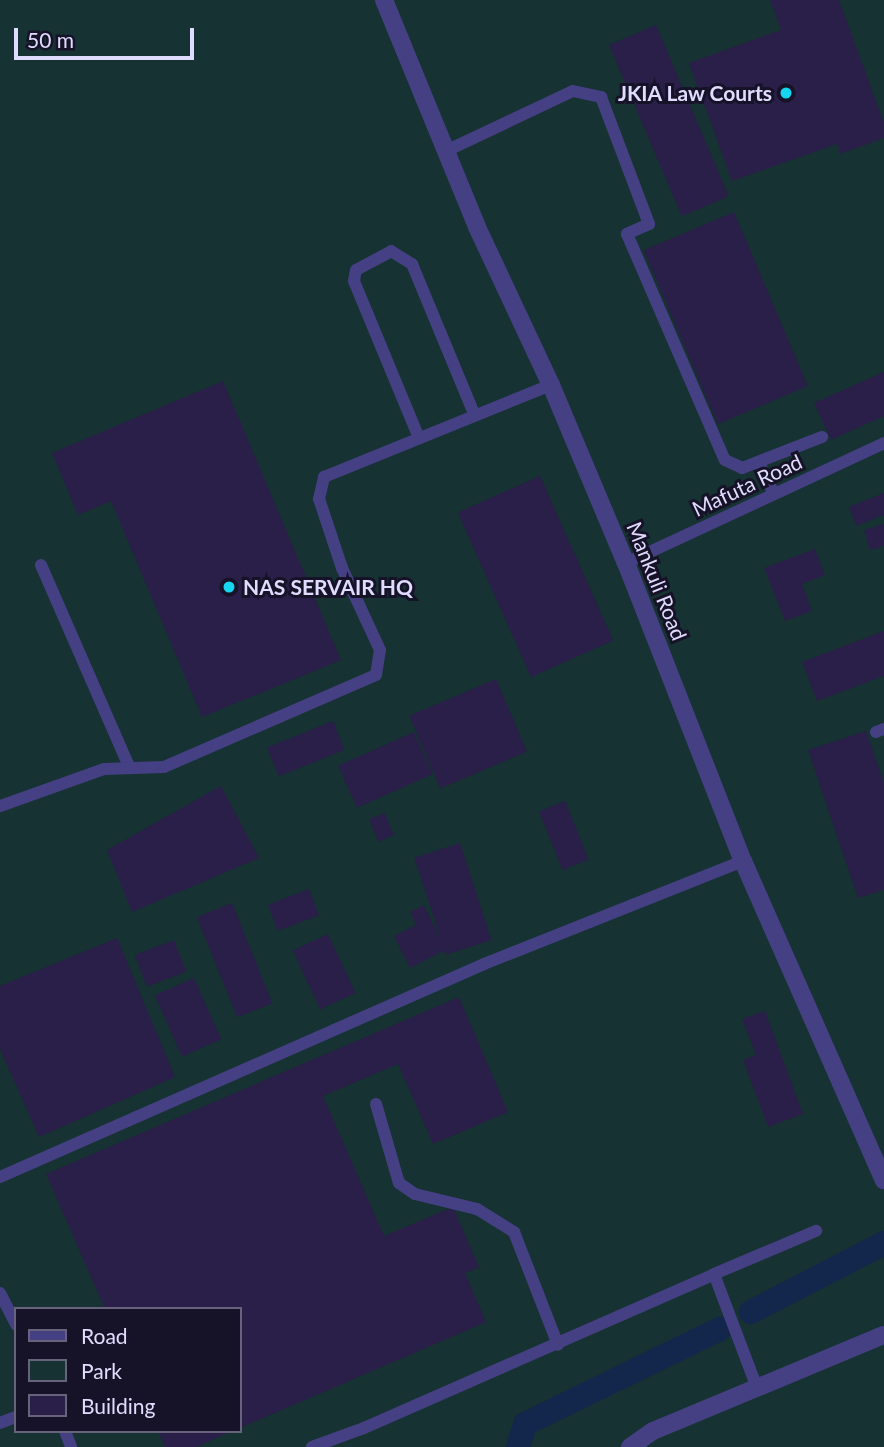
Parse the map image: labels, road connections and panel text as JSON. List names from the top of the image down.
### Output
{
  "streets": {
    "street": ["Mankuli Road"],
    "lane": ["Mafuta Road"]
  },
  "crossings": [
    ["Mafuta Road", "Mankuli Road"]
  ],
  "places": ["JKIA Law Courts", "NAS SERVAIR HQ"],
  "legend": ["Road", "Park", "Building"],
  "scale_bar": "50 m"
}
